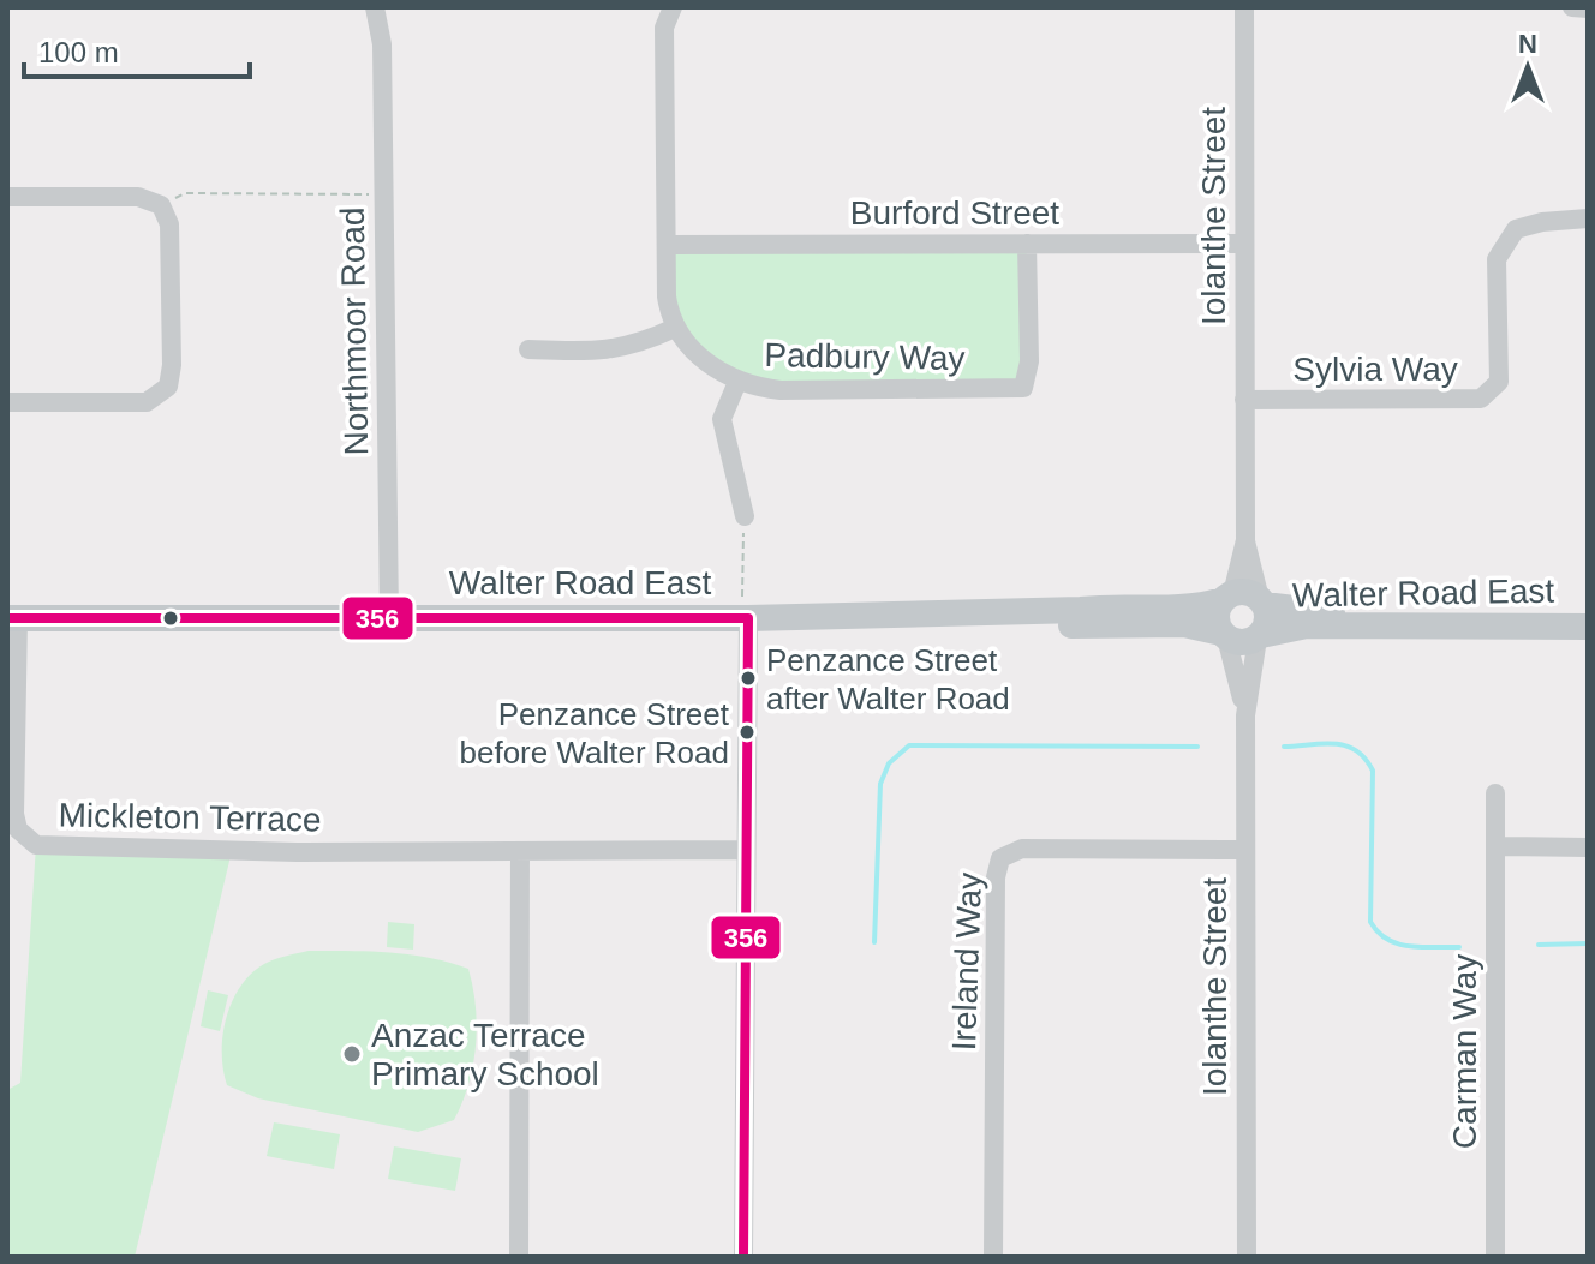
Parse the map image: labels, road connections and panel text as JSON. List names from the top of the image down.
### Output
{
  "streets": {
    "main road": ["Walter Road East"],
    "street": [
      "Burford Street",
      "Iolanthe Street",
      "Northmoor Road",
      "Padbury Way",
      "Sylvia Way",
      "Mickleton Terrace",
      "Ireland Way",
      "Carman Way"
    ]
  },
  "crossings": [
    ["Burford Street", "Iolanthe Street"],
    ["Burford Street", "Padbury Way"],
    ["Iolanthe Street", "Sylvia Way"],
    ["Iolanthe Street", "Walter Road East"],
    ["Iolanthe Street", "Ireland Way"],
    ["Northmoor Road", "Walter Road East"],
    ["Walter Road East", "Mickleton Terrace"]
  ],
  "places": ["Penzance Street after Walter Road", "Penzance Street before Walter Road", "Anzac Terrace Primary School"],
  "lines": ["transit line 356"],
  "scale_bar": "100 m",
  "north": "top"
}
